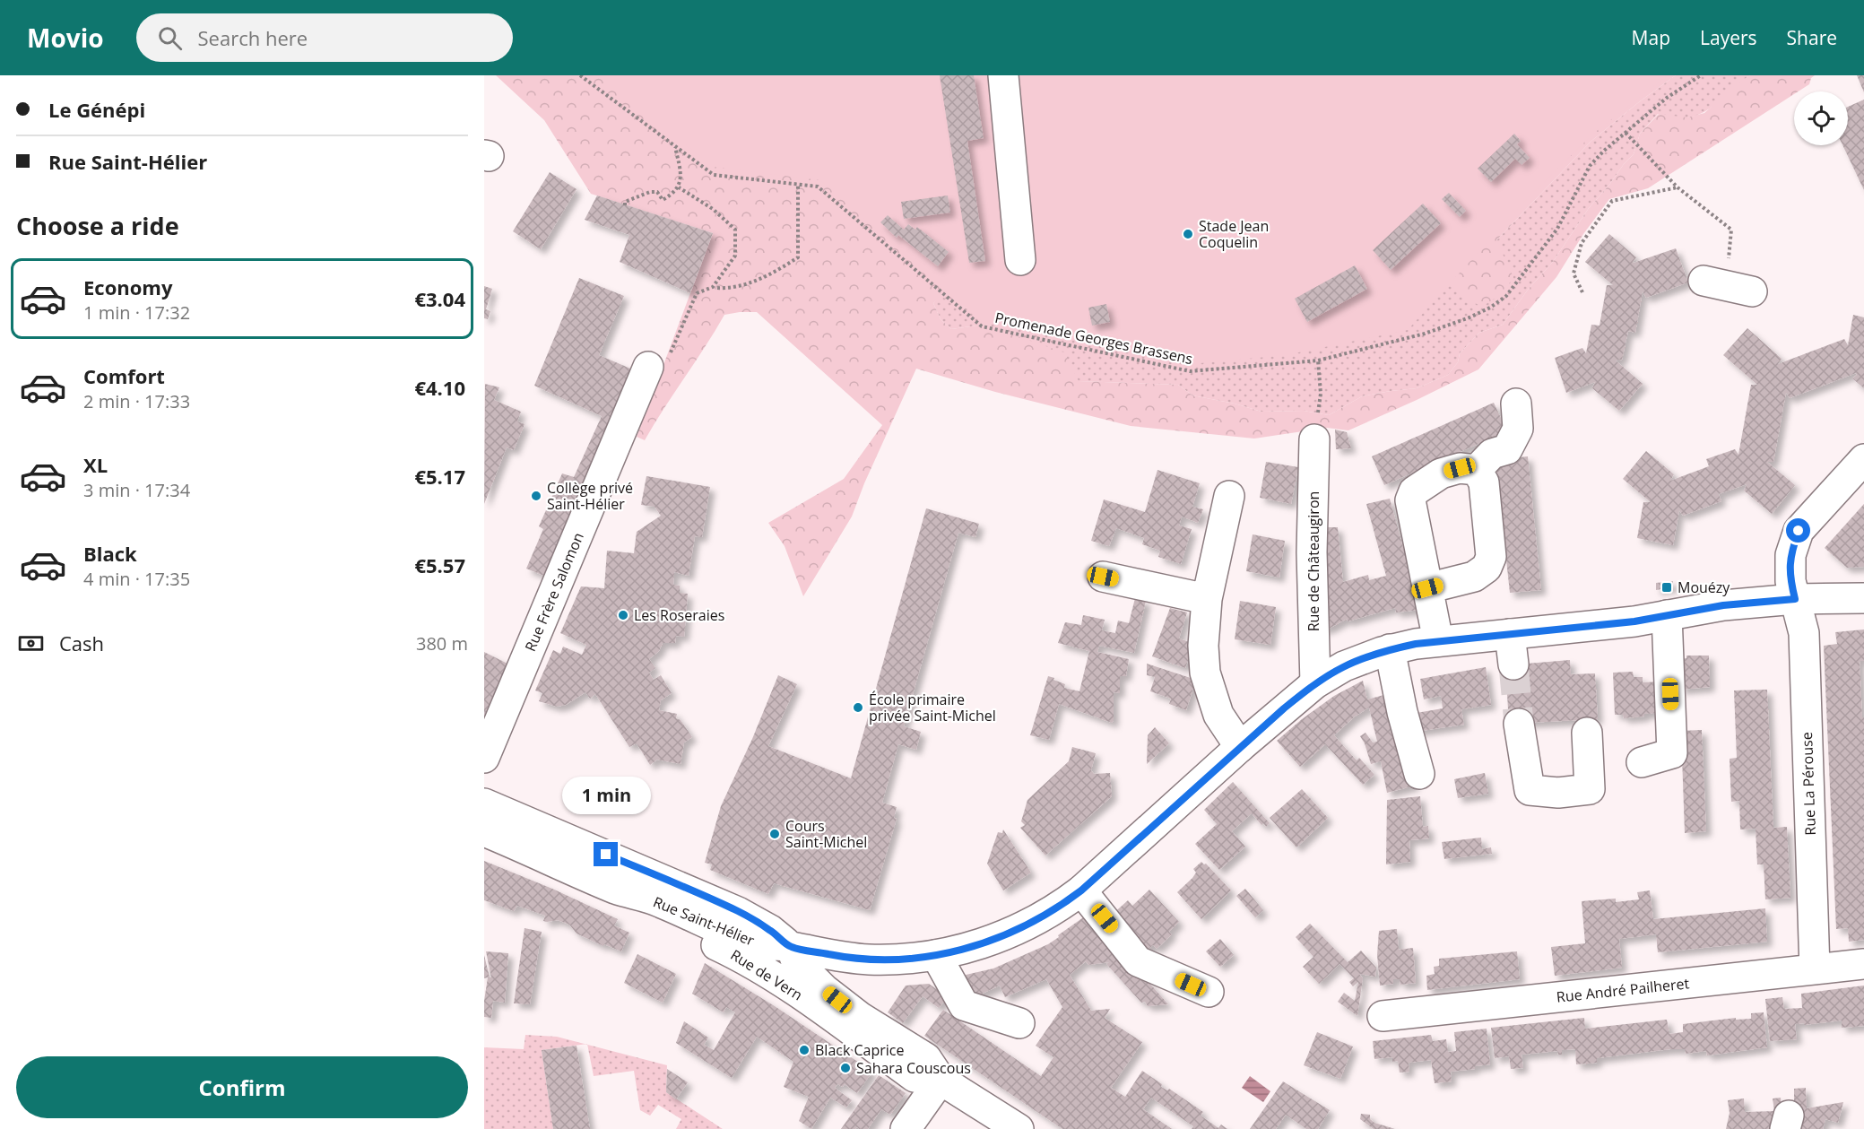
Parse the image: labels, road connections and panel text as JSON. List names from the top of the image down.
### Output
{
  "streets": {
    "main road": [
      "Rue de Châteaugiron",
      "Rue Frère Salomon",
      "Rue La Pérouse",
      "Rue Saint-Hélier",
      "Rue de Vern",
      "Rue André Pailheret"
    ],
    "path": ["Promenade Georges Brassens"]
  },
  "crossings": [
    ["Rue La Pérouse", "Rue André Pailheret"],
    ["Rue Saint-Hélier", "Rue de Vern"]
  ],
  "places": {
    "other": [
      "Stade Jean Coquelin",
      "Collège privé Saint-Hélier",
      "Les Roseraies",
      "École primaire privée Saint-Michel",
      "Cours Saint-Michel",
      "Black Caprice",
      "Sahara Couscous"
    ],
    "transit": ["Mouézy"]
  },
  "page": {
    "header": "Movio",
    "search": "Search here",
    "nav": ["Map", "Layers", "Share"],
    "banner": ["Le Génépi", "Rue Saint-Hélier"],
    "heading": "Choose a ride",
    "list": [
      {
        "name": "Economy",
        "note": "1 min · 17:32",
        "value": "€3.04"
      },
      {
        "name": "Comfort",
        "note": "2 min · 17:33",
        "value": "€4.10"
      },
      {
        "name": "XL",
        "note": "3 min · 17:34",
        "value": "€5.17"
      },
      {
        "name": "Black",
        "note": "4 min · 17:35",
        "value": "€5.57"
      }
    ],
    "pay": ["Cash", "380 m"],
    "bubble": "1 min",
    "buttons": "Confirm"
  }
}
